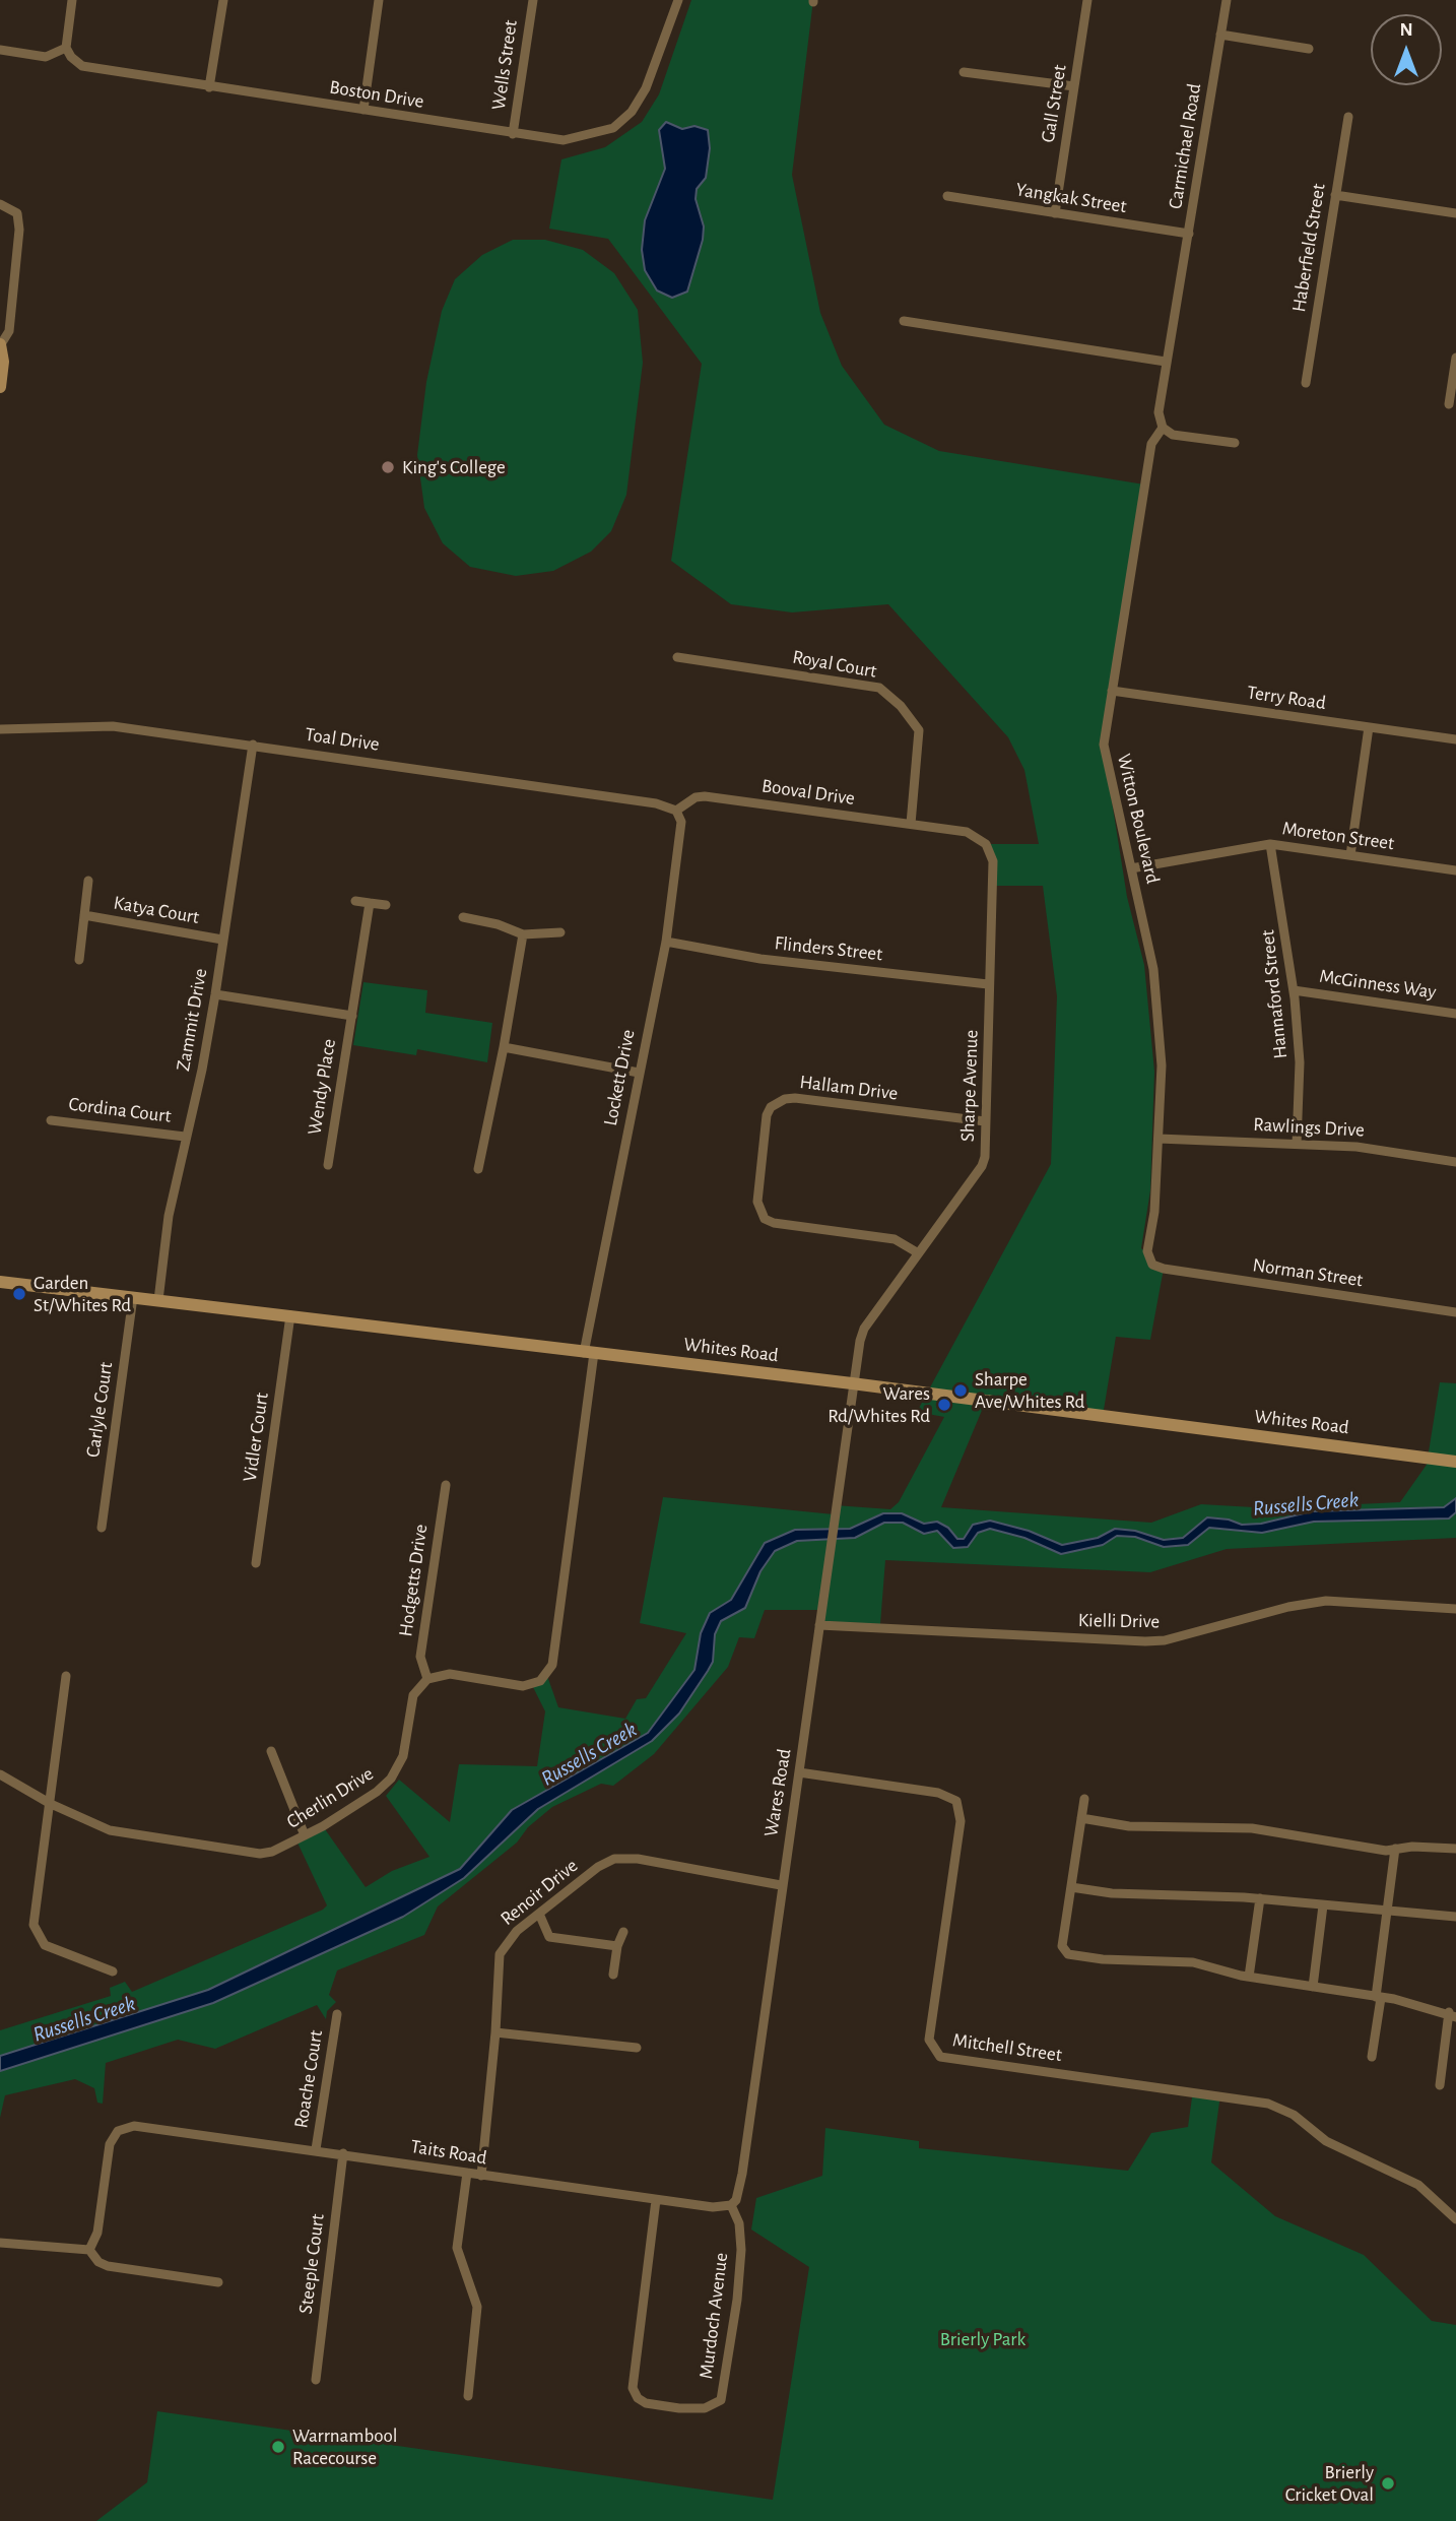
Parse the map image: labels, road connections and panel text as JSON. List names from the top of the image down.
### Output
{
  "streets": {
    "street": [
      "Wells Street",
      "Boston Drive",
      "Gall Street",
      "Carmichael Road",
      "Yangkak Street",
      "Haberfield Street",
      "Royal Court",
      "Terry Road",
      "Toal Drive",
      "Booval Drive",
      "Witton Boulevard",
      "Moreton Street",
      "Katya Court",
      "Flinders Street",
      "McGinness Way",
      "Hannaford Street",
      "Zammit Drive",
      "Lockett Drive",
      "Sharpe Avenue",
      "Wendy Place",
      "Hallam Drive",
      "Cordina Court",
      "Rawlings Drive",
      "Norman Street",
      "Whites Road",
      "Carlyle Court",
      "Vidler Court",
      "Hodgetts Drive",
      "Kielli Drive",
      "Wares Road",
      "Cherlin Drive",
      "Renoir Drive",
      "Mitchell Street",
      "Roache Court",
      "Taits Road",
      "Steeple Court",
      "Murdoch Avenue"
    ]
  },
  "crossings": [
    ["Wells Street", "Boston Drive"],
    ["Gall Street", "Yangkak Street"],
    ["Carmichael Road", "Yangkak Street"],
    ["Carmichael Road", "Witton Boulevard"],
    ["Royal Court", "Booval Drive"],
    ["Terry Road", "Witton Boulevard"],
    ["Toal Drive", "Booval Drive"],
    ["Toal Drive", "Zammit Drive"],
    ["Toal Drive", "Lockett Drive"],
    ["Booval Drive", "Lockett Drive"],
    ["Booval Drive", "Sharpe Avenue"],
    ["Witton Boulevard", "Moreton Street"],
    ["Witton Boulevard", "Rawlings Drive"],
    ["Witton Boulevard", "Norman Street"],
    ["Moreton Street", "Hannaford Street"],
    ["Katya Court", "Zammit Drive"],
    ["Flinders Street", "Lockett Drive"],
    ["Flinders Street", "Sharpe Avenue"],
    ["McGinness Way", "Hannaford Street"],
    ["Hannaford Street", "Rawlings Drive"],
    ["Zammit Drive", "Wendy Place"],
    ["Zammit Drive", "Cordina Court"],
    ["Zammit Drive", "Whites Road"],
    ["Lockett Drive", "Whites Road"],
    ["Sharpe Avenue", "Hallam Drive"],
    ["Sharpe Avenue", "Whites Road"],
    ["Sharpe Avenue", "Wares Road"],
    ["Whites Road", "Carlyle Court"],
    ["Whites Road", "Vidler Court"],
    ["Whites Road", "Wares Road"],
    ["Hodgetts Drive", "Cherlin Drive"],
    ["Kielli Drive", "Wares Road"],
    ["Wares Road", "Renoir Drive"],
    ["Wares Road", "Mitchell Street"],
    ["Wares Road", "Taits Road"],
    ["Wares Road", "Murdoch Avenue"],
    ["Renoir Drive", "Taits Road"],
    ["Roache Court", "Taits Road"],
    ["Taits Road", "Steeple Court"],
    ["Taits Road", "Murdoch Avenue"]
  ],
  "water": ["Russells Creek"],
  "parks": ["Brierly Park"],
  "places": [
    "King's College",
    "Garden St/Whites Rd",
    "Sharpe Ave/Whites Rd",
    "Wares Rd/Whites Rd",
    "Warrnambool Racecourse",
    "Brierly Cricket Oval"
  ],
  "north": "top"
}
